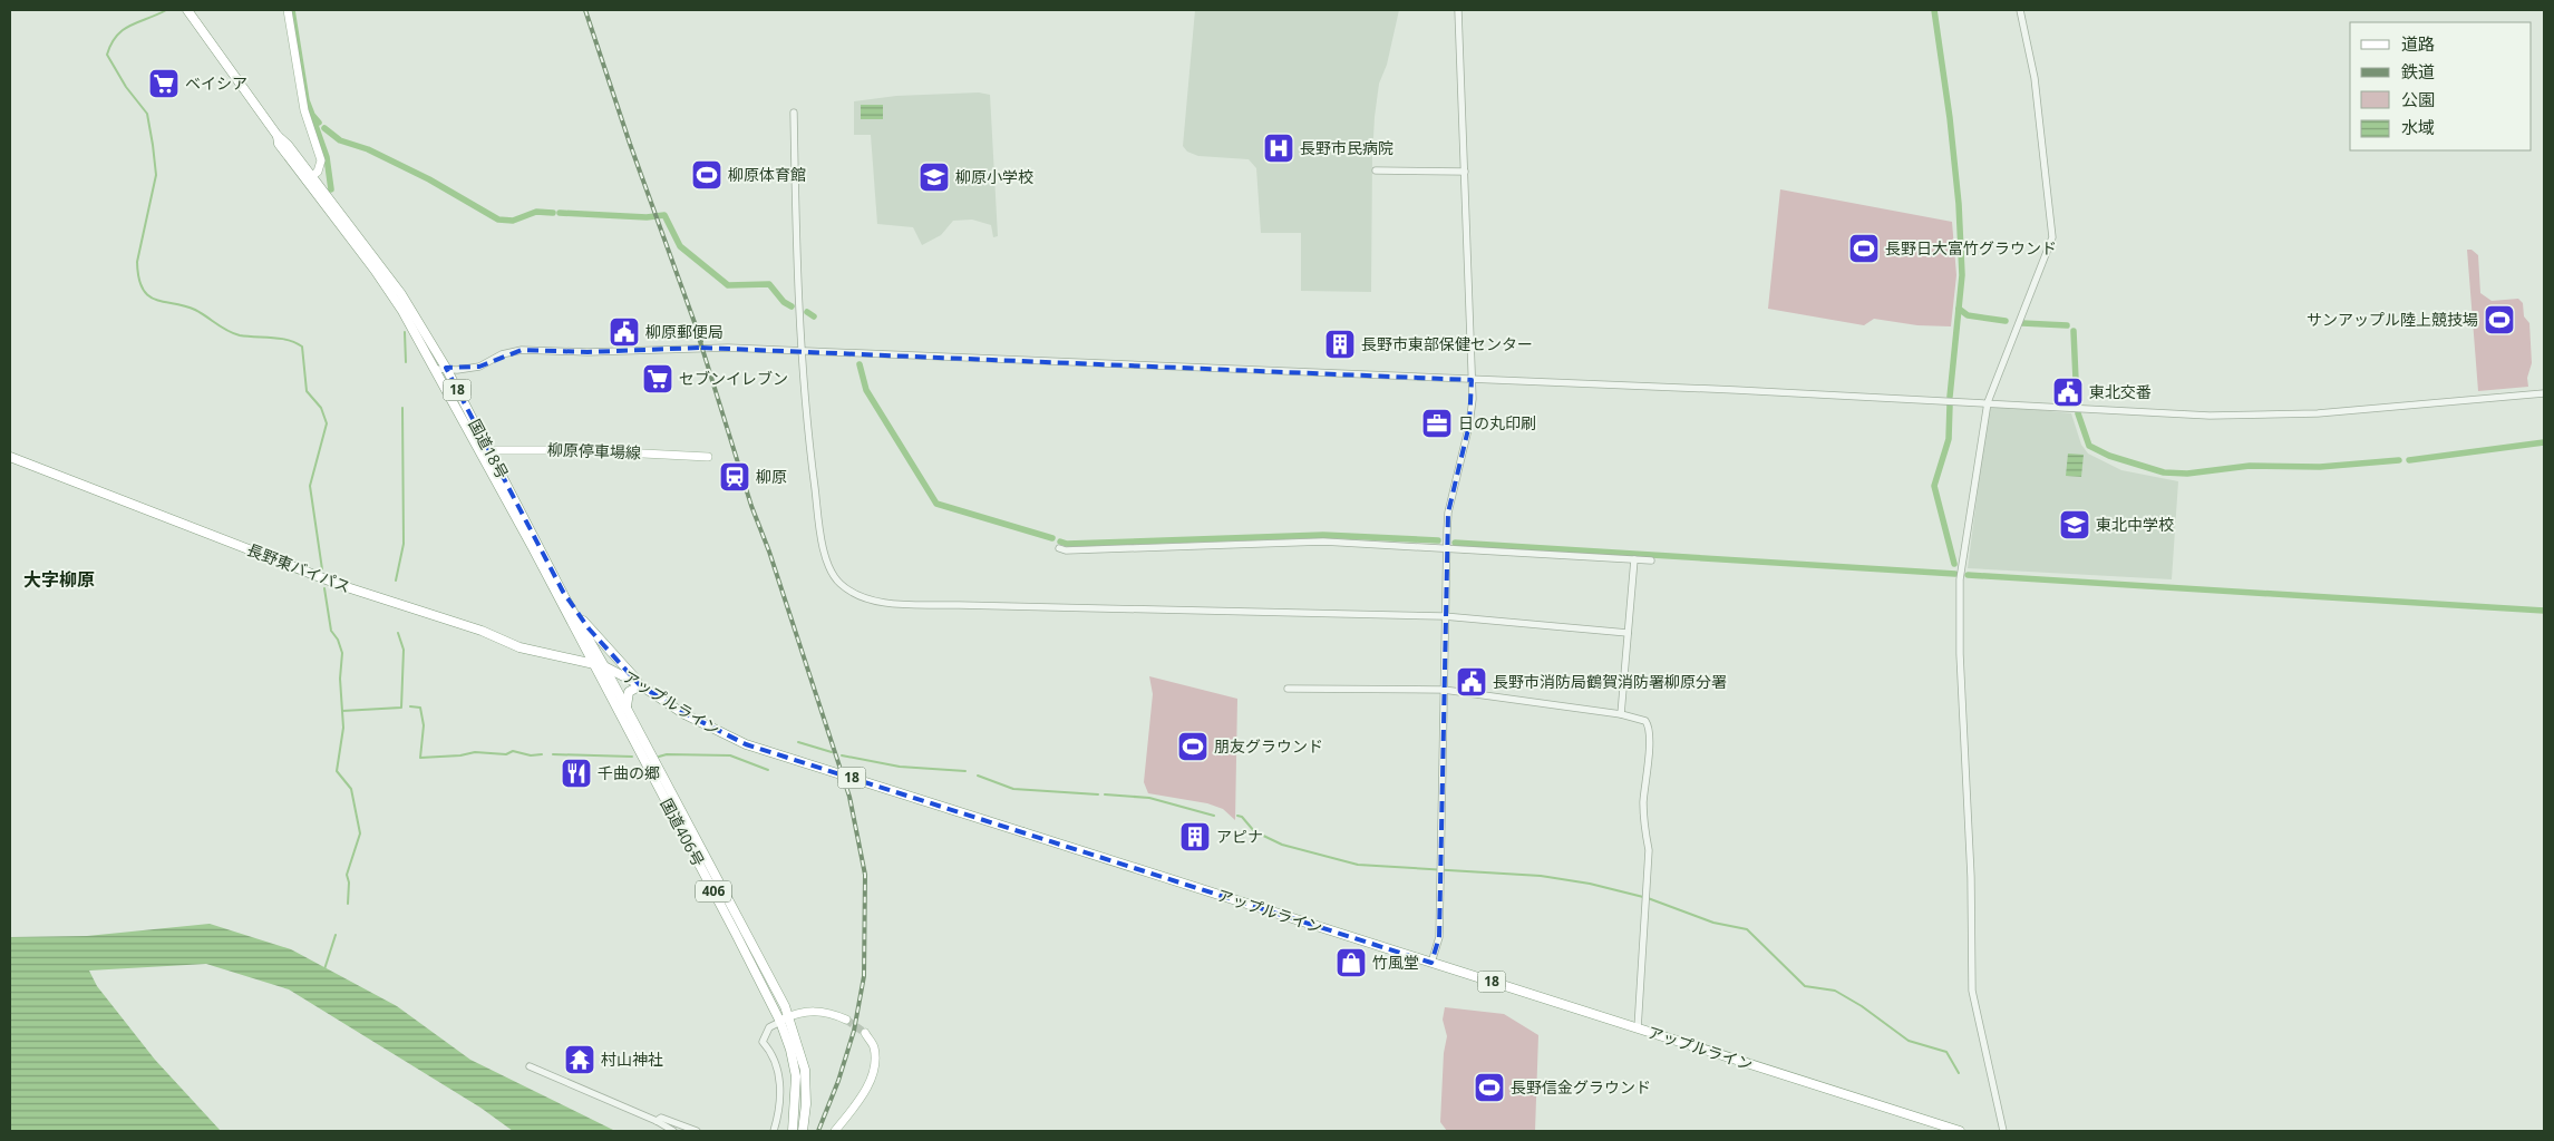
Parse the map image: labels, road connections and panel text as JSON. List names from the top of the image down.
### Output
{
  "streets": {
    "highway": [
      "18",
      "国道18号",
      "長野東バイパス",
      "アップルライン",
      "国道406号",
      "406"
    ],
    "main road": ["柳原停車場線"]
  },
  "crossings": [
    ["国道18号", "柳原停車場線"],
    ["国道18号", "長野東バイパス"],
    ["国道18号", "アップルライン"],
    ["国道18号", "国道406号"],
    ["長野東バイパス", "アップルライン"],
    ["長野東バイパス", "国道406号"],
    ["アップルライン", "国道406号"]
  ],
  "districts": ["大字柳原"],
  "places": {
    "supermarket": ["ベイシア", "セブンイレブン"],
    "hospital": ["長野市民病院"],
    "sports": [
      "柳原体育館",
      "長野日大富竹グラウンド",
      "サンアップル陸上競技場",
      "朋友グラウンド",
      "長野信金グラウンド"
    ],
    "school or university": ["柳原小学校", "東北中学校"],
    "public building": ["柳原郵便局", "東北交番", "長野市消防局鶴賀消防署柳原分署"],
    "building": ["長野市東部保健センター", "アピナ"],
    "office": ["日の丸印刷"],
    "station": ["柳原"],
    "restaurant": ["千曲の郷"],
    "shop": ["竹風堂"],
    "temple": ["村山神社"]
  },
  "legend": [
    "道路",
    "鉄道",
    "公園",
    "水域"
  ]
}
